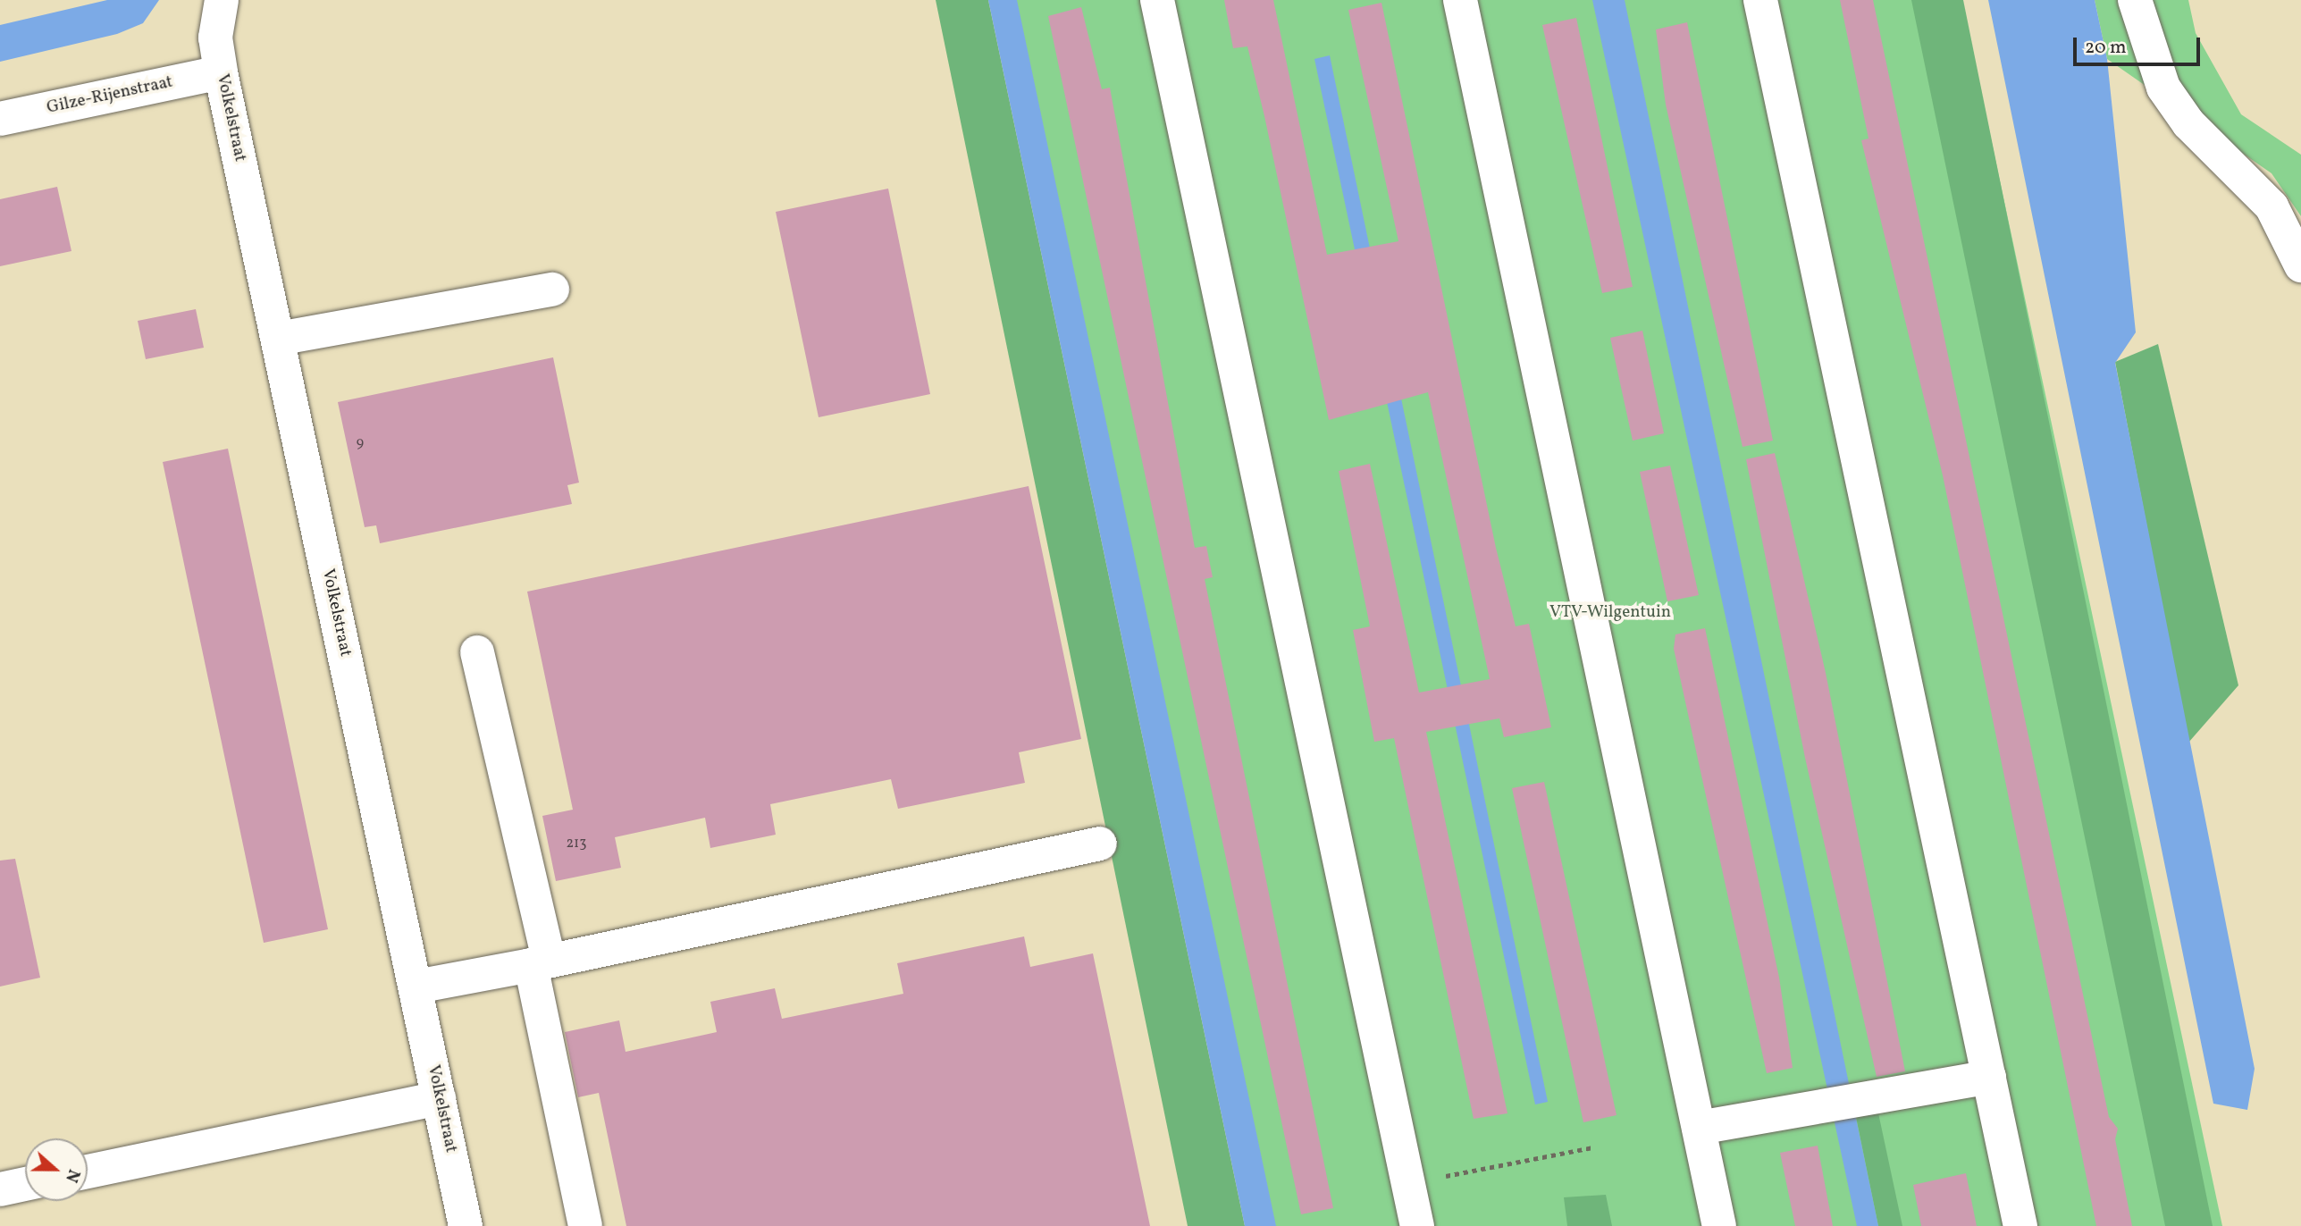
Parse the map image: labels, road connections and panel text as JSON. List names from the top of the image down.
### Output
{
  "streets": {
    "street": ["Gilze-Rijenstraat", "Volkelstraat"]
  },
  "crossings": [
    ["Gilze-Rijenstraat", "Volkelstraat"]
  ],
  "parks": ["VTV-Wilgentuin"],
  "house_numbers": ["9", "213"],
  "scale_bar": "20 m",
  "north": "right"
}
